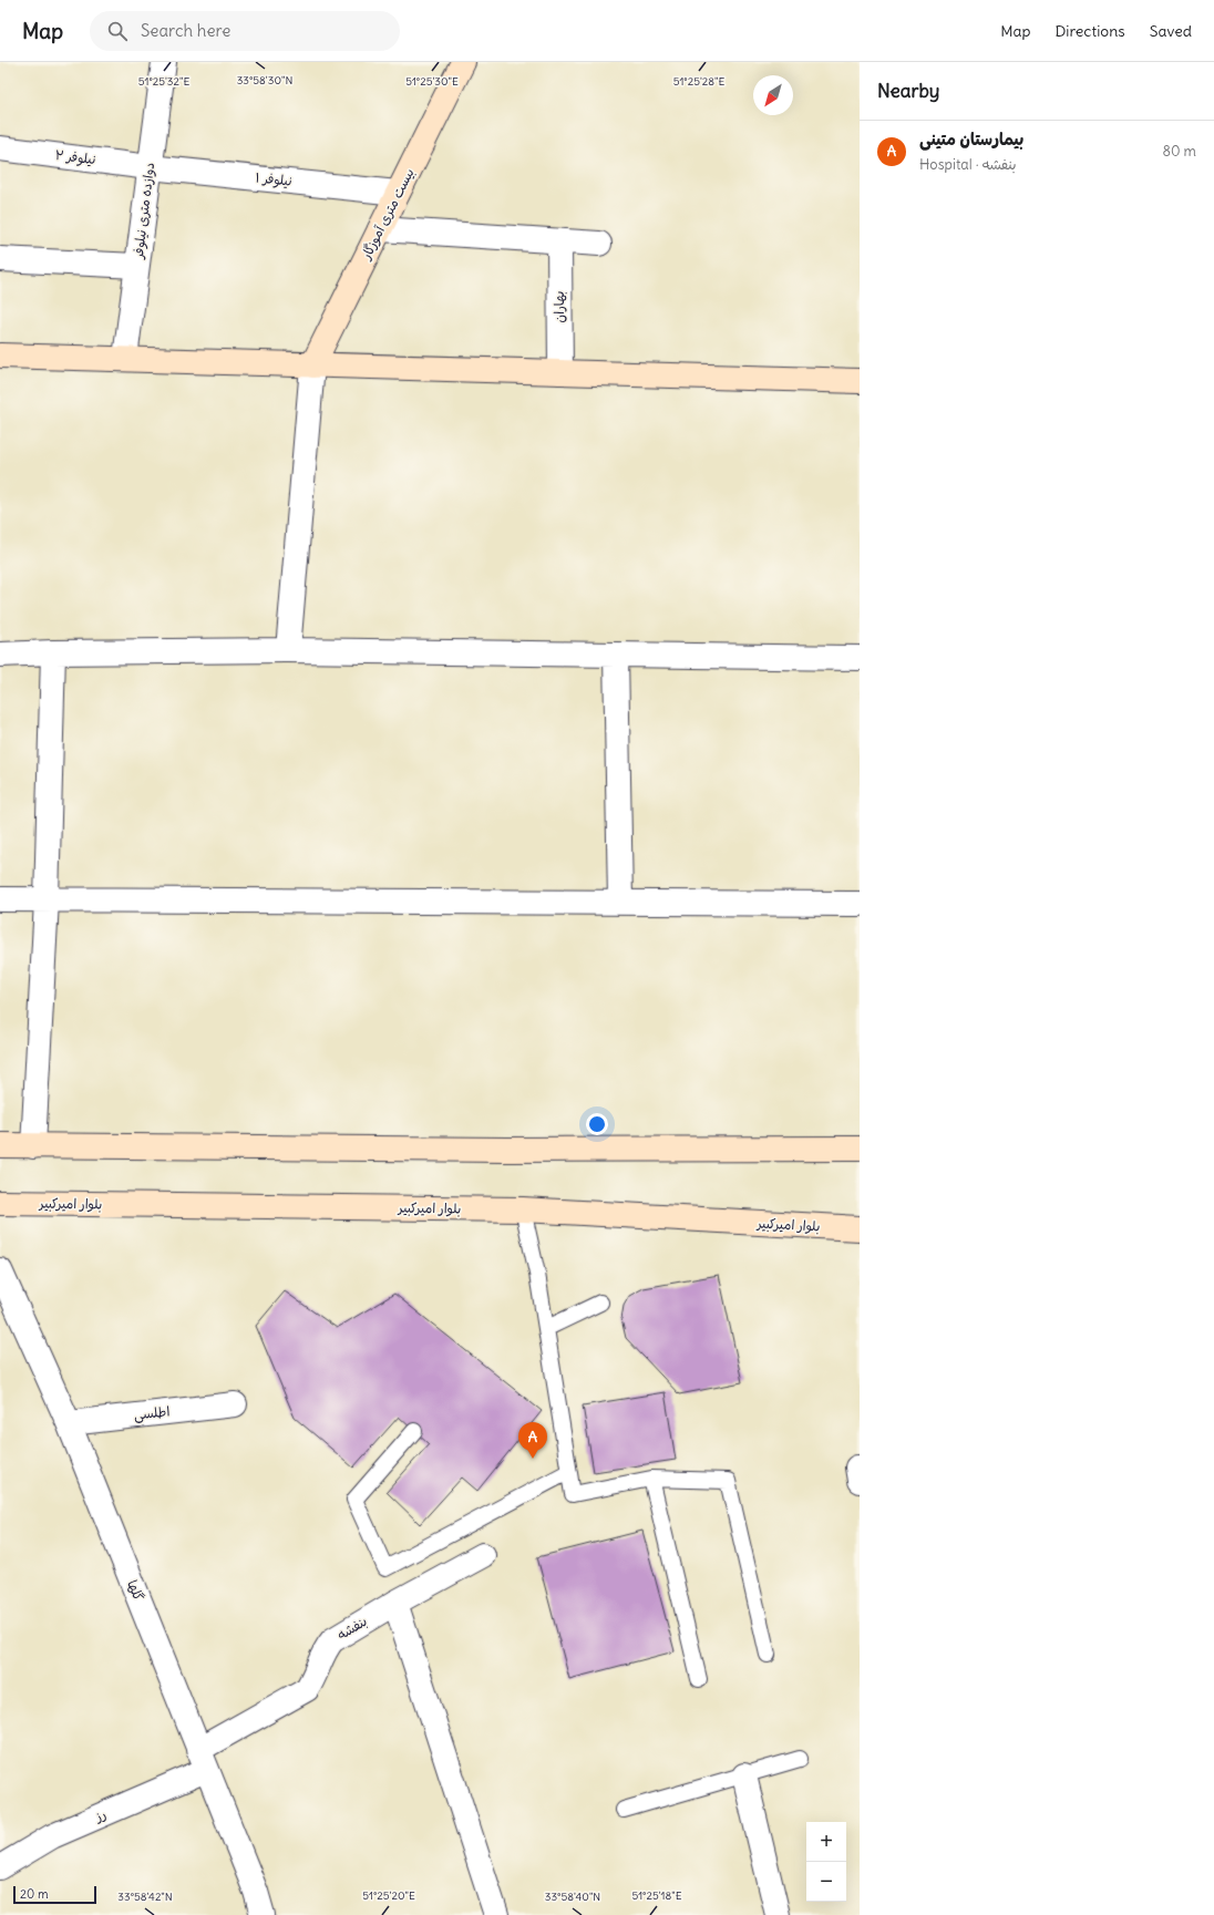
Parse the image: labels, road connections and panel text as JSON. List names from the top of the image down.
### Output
{
  "streets": {
    "main road": ["بیست متری آموزگار", "بلوار امیرکبیر"],
    "street": [
      "نیلوفر ۲",
      "نیلوفر ۱",
      "دوازده متری نیلوفر",
      "بهاران",
      "اطلسی",
      "گلها",
      "بنفشه",
      "رز"
    ]
  },
  "crossings": [
    ["نیلوفر ۲", "نیلوفر ۱"],
    ["نیلوفر ۲", "دوازده متری نیلوفر"],
    ["نیلوفر ۱", "دوازده متری نیلوفر"],
    ["نیلوفر ۱", "بیست متری آموزگار"],
    ["اطلسی", "گلها"],
    ["گلها", "بنفشه"],
    ["گلها", "رز"],
    ["بنفشه", "رز"]
  ],
  "scale_bar": "20 m",
  "north": "bottom left",
  "page": {
    "header": "Map",
    "search": "Search here",
    "nav": ["Map", "Directions", "Saved"],
    "heading": "Nearby",
    "list": [
      {
        "mark": "A",
        "name": "بیمارستان متینی",
        "note": "Hospital · بنفشه",
        "value": "80 m"
      }
    ],
    "pins": "A",
    "map_buttons": ["+", "−"],
    "scale": "20 m"
  },
  "coordinates": [
    "33°58'30\"N",
    "51°25'32\"E",
    "51°25'30\"E",
    "51°25'28\"E",
    "51°25'20\"E",
    "51°25'18\"E",
    "33°58'42\"N",
    "33°58'40\"N"
  ]
}
